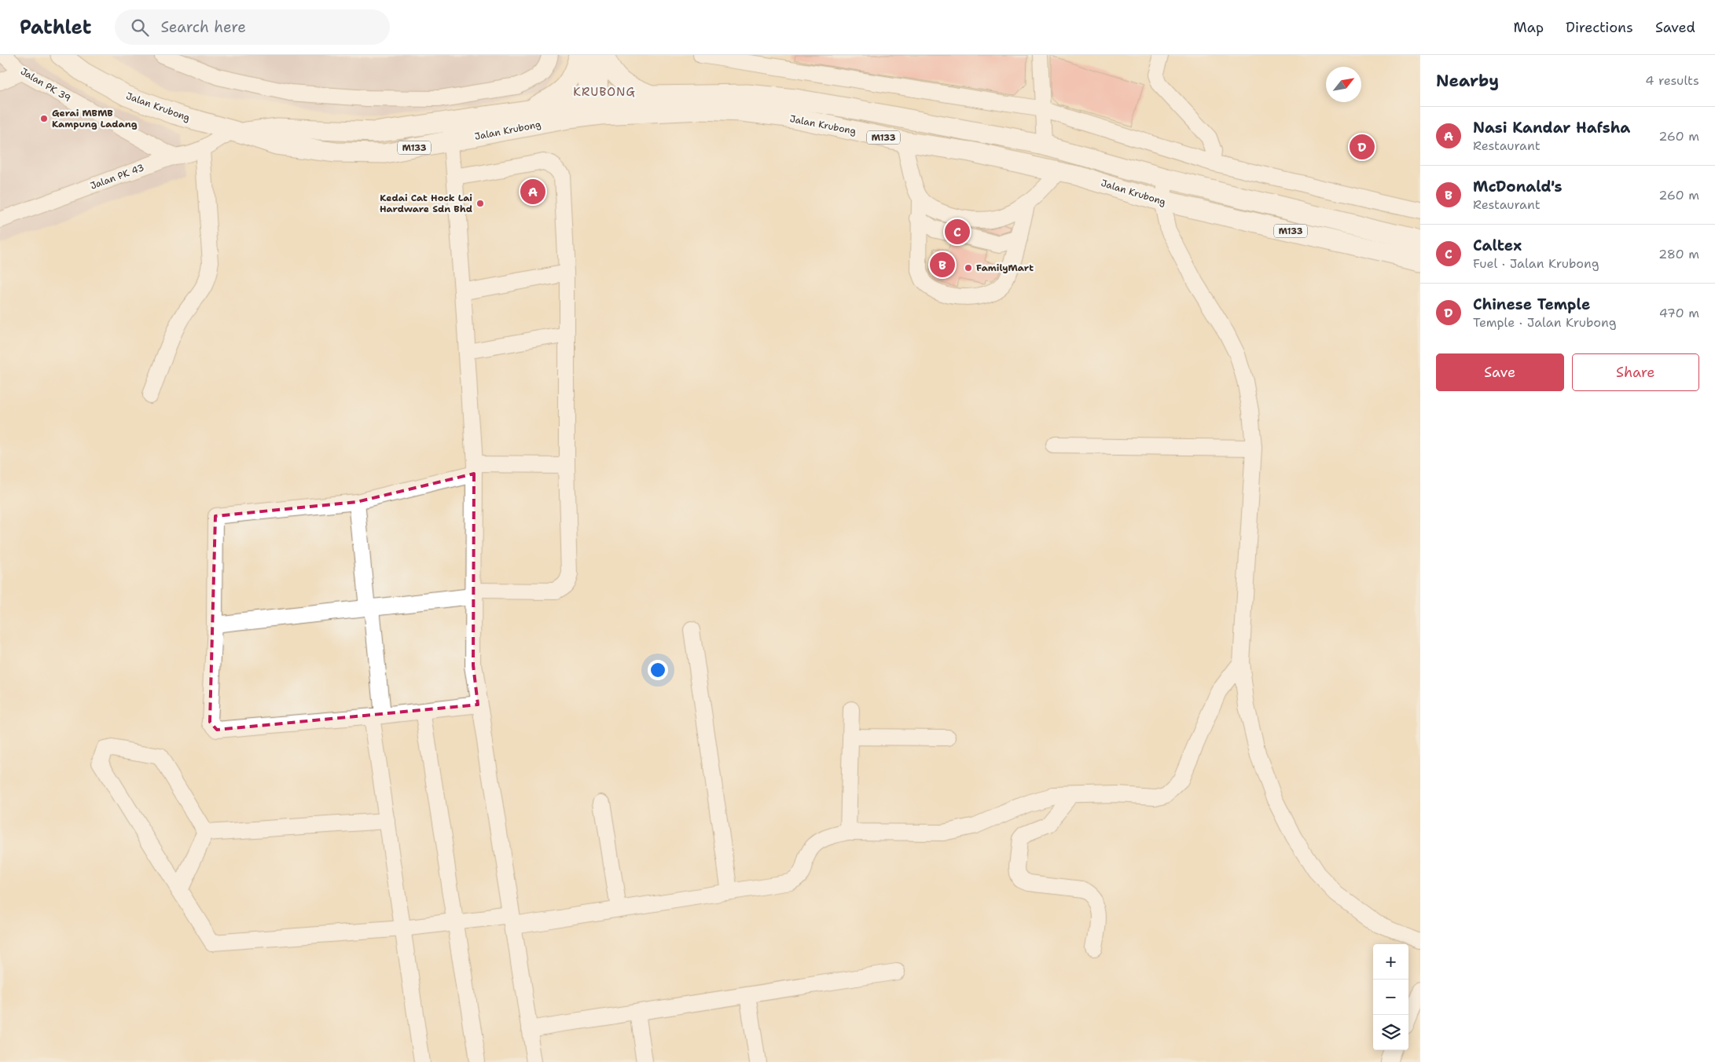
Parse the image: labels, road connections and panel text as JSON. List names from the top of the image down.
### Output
{
  "streets": {
    "main road": ["Jalan Krubong", "M133"],
    "street": ["Jalan PK 39", "Jalan PK 43"]
  },
  "crossings": [
    ["Jalan PK 39", "Jalan PK 43"],
    ["Jalan Krubong", "Jalan PK 43"]
  ],
  "districts": ["KRUBONG"],
  "places": ["Gerai MBMB Kampung Ladang", "Kedai Cat Hock Lai Hardware Sdn Bhd", "FamilyMart"],
  "north": "top right",
  "page": {
    "header": "Pathlet",
    "search": "Search here",
    "nav": ["Map", "Directions", "Saved"],
    "heading": ["Nearby", "4 results"],
    "list": [
      {
        "mark": "A",
        "name": "Nasi Kandar Hafsha",
        "note": "Restaurant",
        "value": "260 m"
      },
      {
        "mark": "B",
        "name": "McDonald's",
        "note": "Restaurant",
        "value": "260 m"
      },
      {
        "mark": "C",
        "name": "Caltex",
        "note": "Fuel · Jalan Krubong",
        "value": "280 m"
      },
      {
        "mark": "D",
        "name": "Chinese Temple",
        "note": "Temple · Jalan Krubong",
        "value": "470 m"
      }
    ],
    "pins": [
      "D",
      "A",
      "C",
      "B"
    ],
    "buttons": ["Save", "Share"],
    "map_buttons": ["+", "−"]
  }
}
